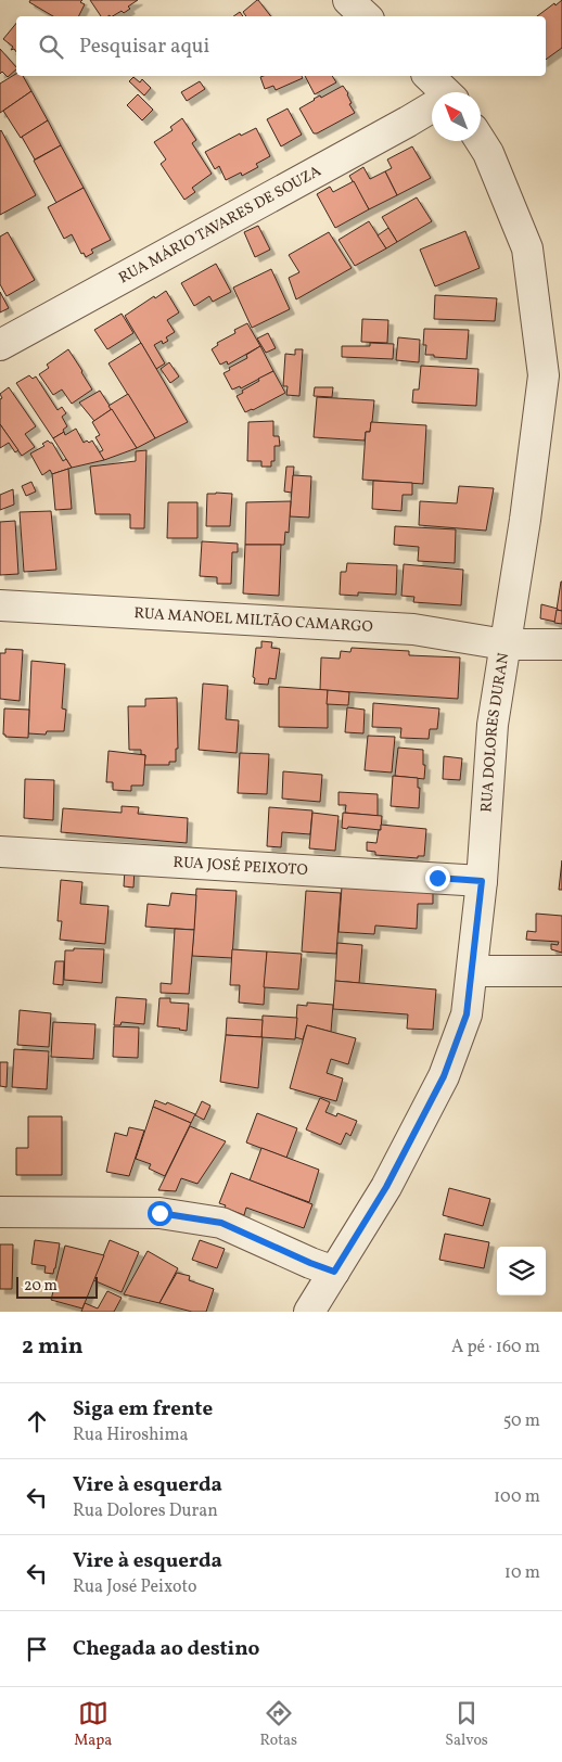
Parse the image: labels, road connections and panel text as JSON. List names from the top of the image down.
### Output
{
  "streets": {
    "street": [
      "RUA MÁRIO TAVARES DE SOUZA",
      "RUA MANOEL MILTÃO CAMARGO",
      "RUA DOLORES DURAN",
      "RUA JOSÉ PEIXOTO"
    ]
  },
  "crossings": [
    ["RUA MANOEL MILTÃO CAMARGO", "RUA DOLORES DURAN"],
    ["RUA DOLORES DURAN", "RUA JOSÉ PEIXOTO"]
  ],
  "scale_bar": "20 m",
  "north": "top left",
  "page": {
    "search": "Pesquisar aqui",
    "scale": "20 m",
    "heading": ["2 min", "A pé · 160 m"],
    "list": [
      ["Siga em frente", "Rua Hiroshima", "50 m"],
      ["Vire à esquerda", "Rua Dolores Duran", "100 m"],
      ["Vire à esquerda", "Rua José Peixoto", "10 m"],
      "Chegada ao destino"
    ],
    "nav": ["Mapa", "Rotas", "Salvos"]
  }
}
